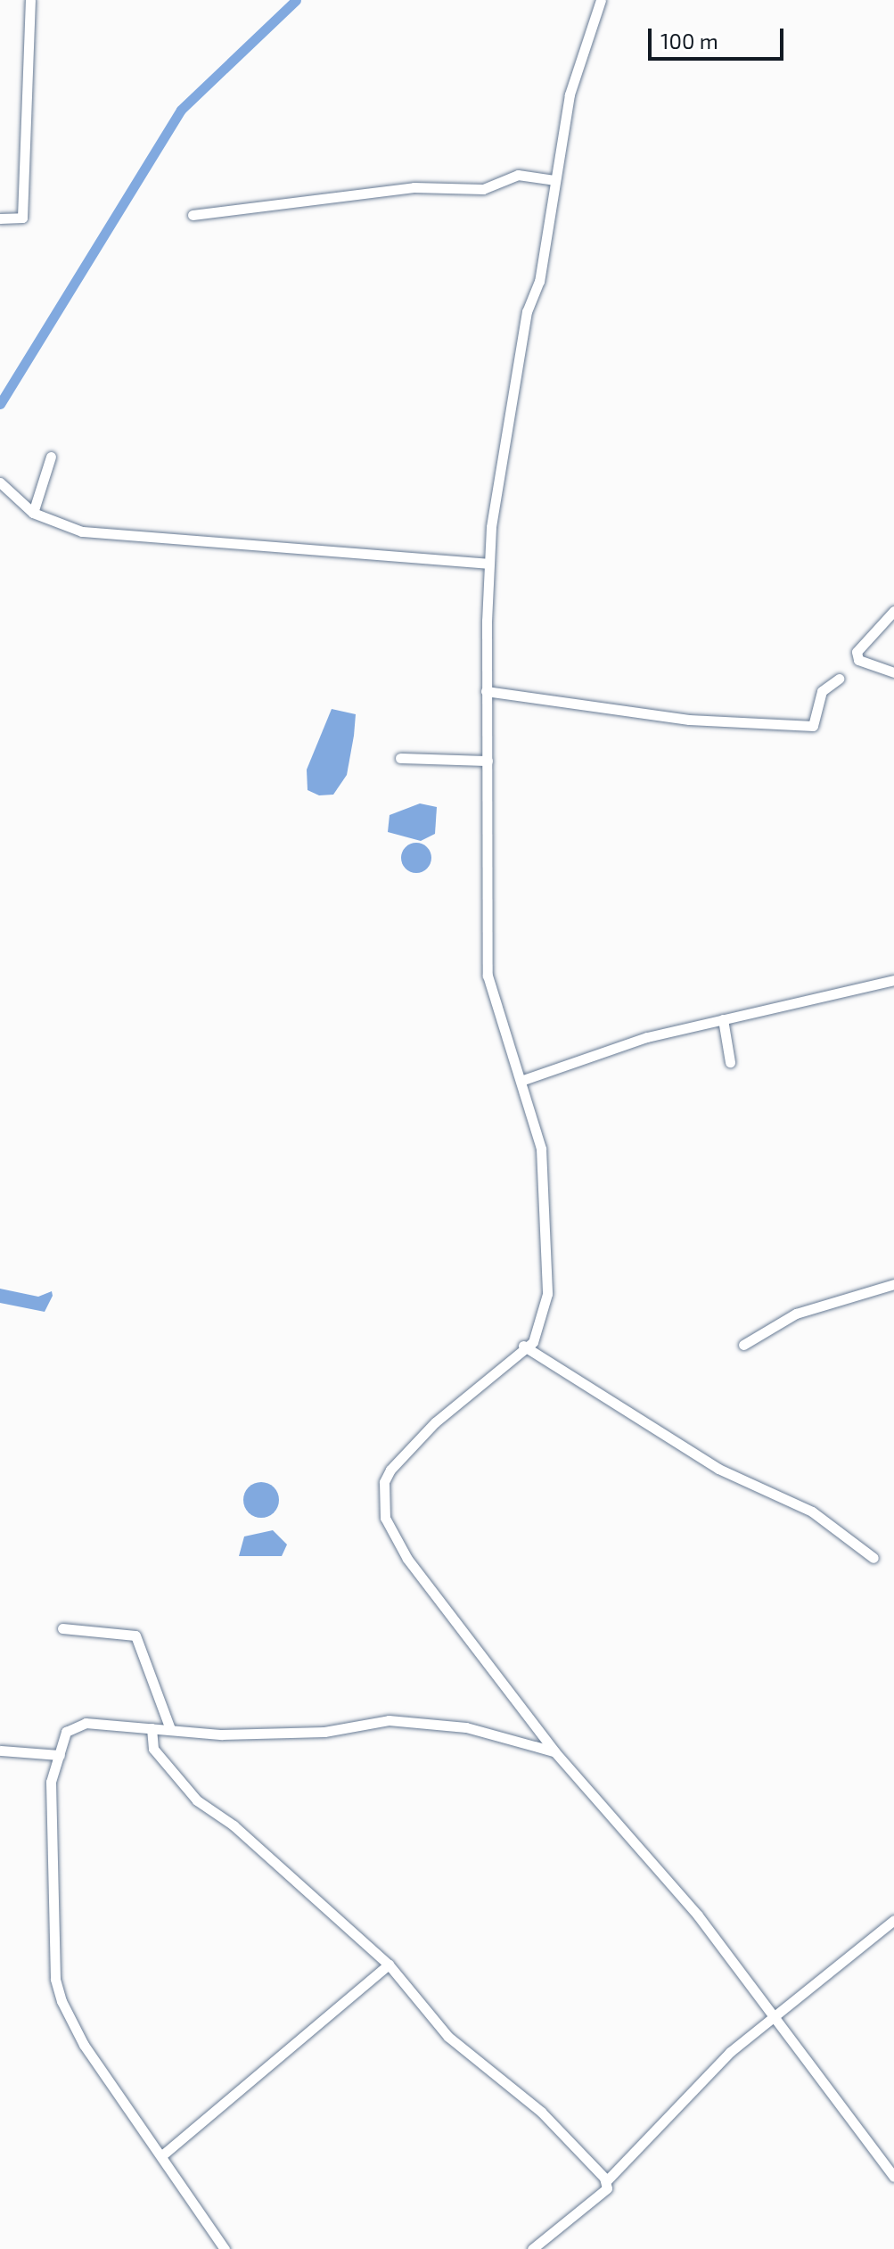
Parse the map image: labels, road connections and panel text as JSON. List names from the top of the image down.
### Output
{
  "scale_bar": "100 m"
}
